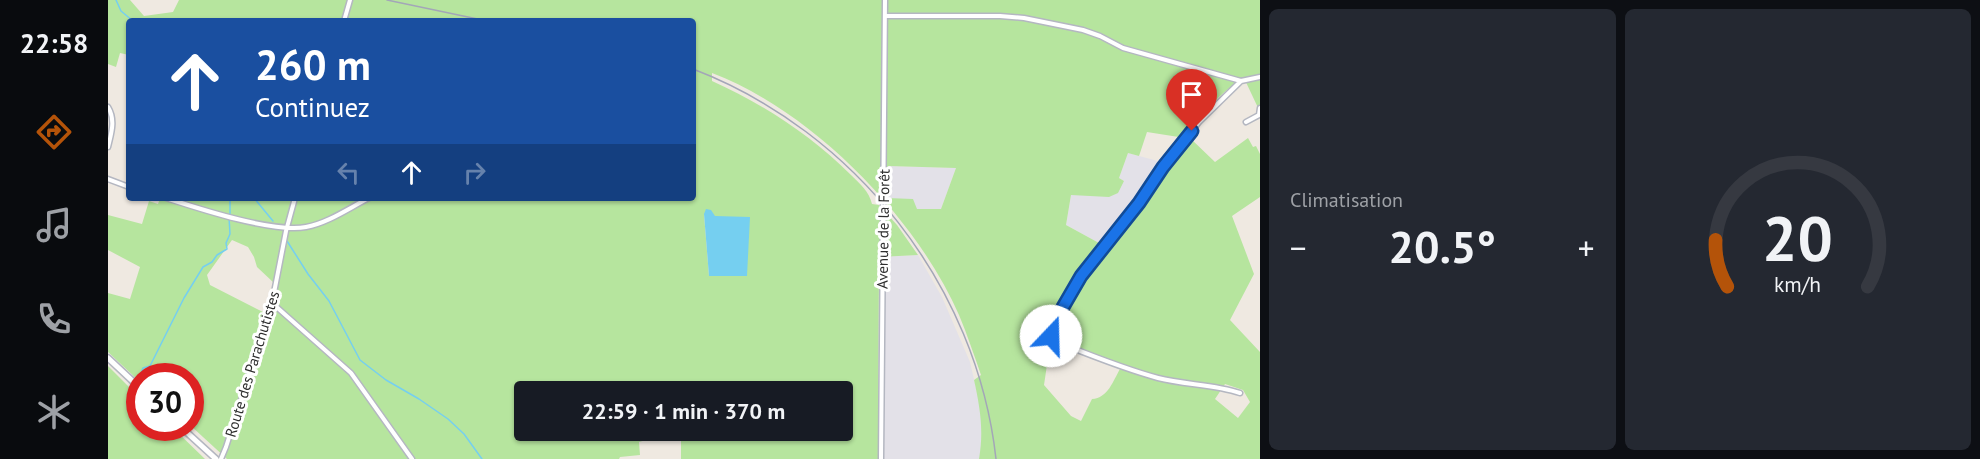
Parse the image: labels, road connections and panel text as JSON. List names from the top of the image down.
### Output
{
  "streets": {
    "street": ["Avenue de la Forêt", "Route des Parachutistes"]
  },
  "page": {
    "tabs": "22:58",
    "tile": "Climatisation",
    "turn": ["260 m", "Continuez"],
    "heat": ["−", "20.5°", "+"],
    "limit": "30",
    "trip": "22:59 · 1 min · 370 m",
    "gauge": ["20", "km/h"]
  }
}
